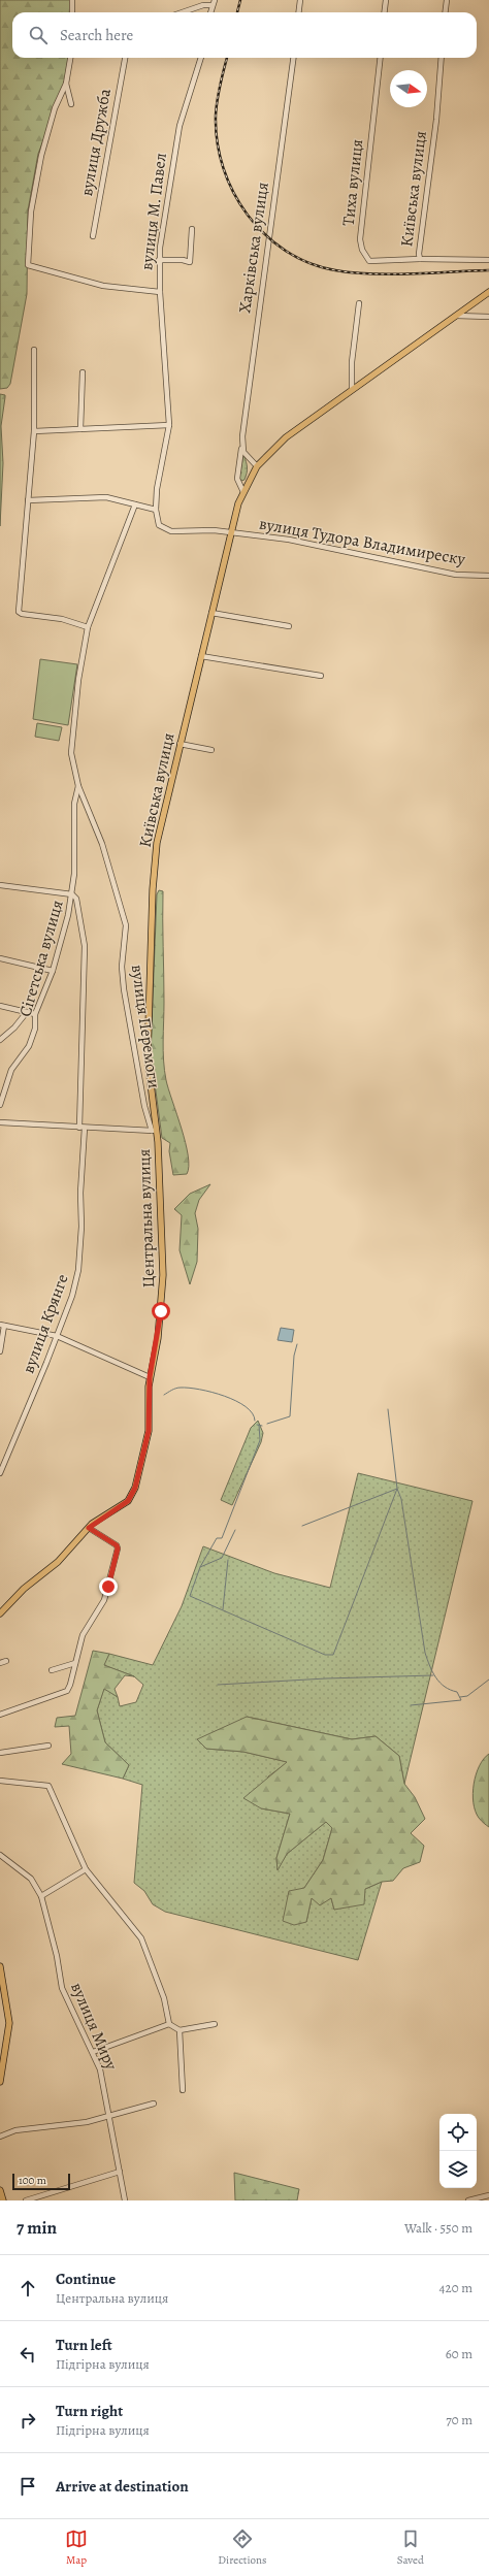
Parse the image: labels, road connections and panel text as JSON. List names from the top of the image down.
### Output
{
  "streets": {
    "main road": ["Київська вулиця", "Центральна вулиця"],
    "street": [
      "вулиця Дружба",
      "Тиха вулиця",
      "вулиця М. Павел",
      "Харківська вулиця",
      "вулиця Тудора Владимиреску",
      "Сігетська вулиця",
      "вулиця Перемоги",
      "вулиця Крянге",
      "вулиця Миру"
    ]
  },
  "crossings": [
    ["Тиха вулиця", "Київська вулиця"],
    ["Київська вулиця", "Харківська вулиця"],
    ["Київська вулиця", "вулиця Тудора Владимиреску"],
    ["Київська вулиця", "вулиця Перемоги"],
    ["Київська вулиця", "Центральна вулиця"],
    ["вулиця М. Павел", "вулиця Тудора Владимиреску"],
    ["Сігетська вулиця", "вулиця Перемоги"],
    ["Сігетська вулиця", "вулиця Крянге"],
    ["вулиця Перемоги", "Центральна вулиця"]
  ],
  "scale_bar": "100 m",
  "north": "right",
  "page": {
    "search": "Search here",
    "scale": "100 m",
    "heading": ["7 min", "Walk · 550 m"],
    "list": [
      ["Continue", "Центральна вулиця", "420 m"],
      ["Turn left", "Підгірна вулиця", "60 m"],
      ["Turn right", "Підгірна вулиця", "70 m"],
      "Arrive at destination"
    ],
    "nav": ["Map", "Directions", "Saved"]
  }
}
